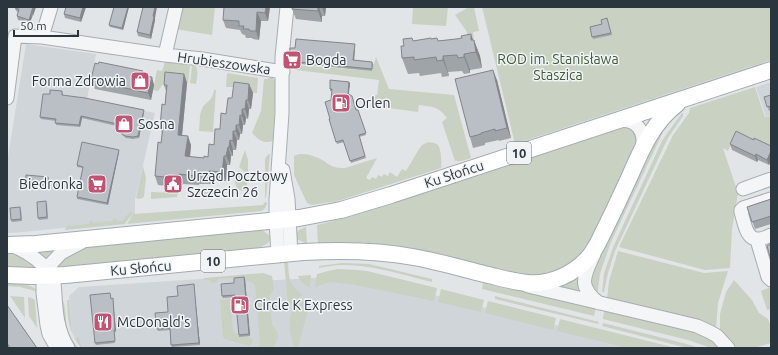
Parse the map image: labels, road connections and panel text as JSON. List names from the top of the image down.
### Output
{
  "streets": {
    "main road": ["10", "Ku Słońcu"],
    "street": ["Hrubieszowska"]
  },
  "crossings": [
    ["Hrubieszowska", "Ku Słońcu"]
  ],
  "parks": ["ROD im. Stanisława Staszica"],
  "places": {
    "supermarket": ["Bogda", "Biedronka"],
    "shop": ["Forma Zdrowia", "Sosna"],
    "fuel station": ["Orlen", "Circle K Express"],
    "public building": ["Urząd Pocztowy Szczecin 26"],
    "restaurant": ["McDonald's"]
  },
  "scale_bar": "50 m"
}
